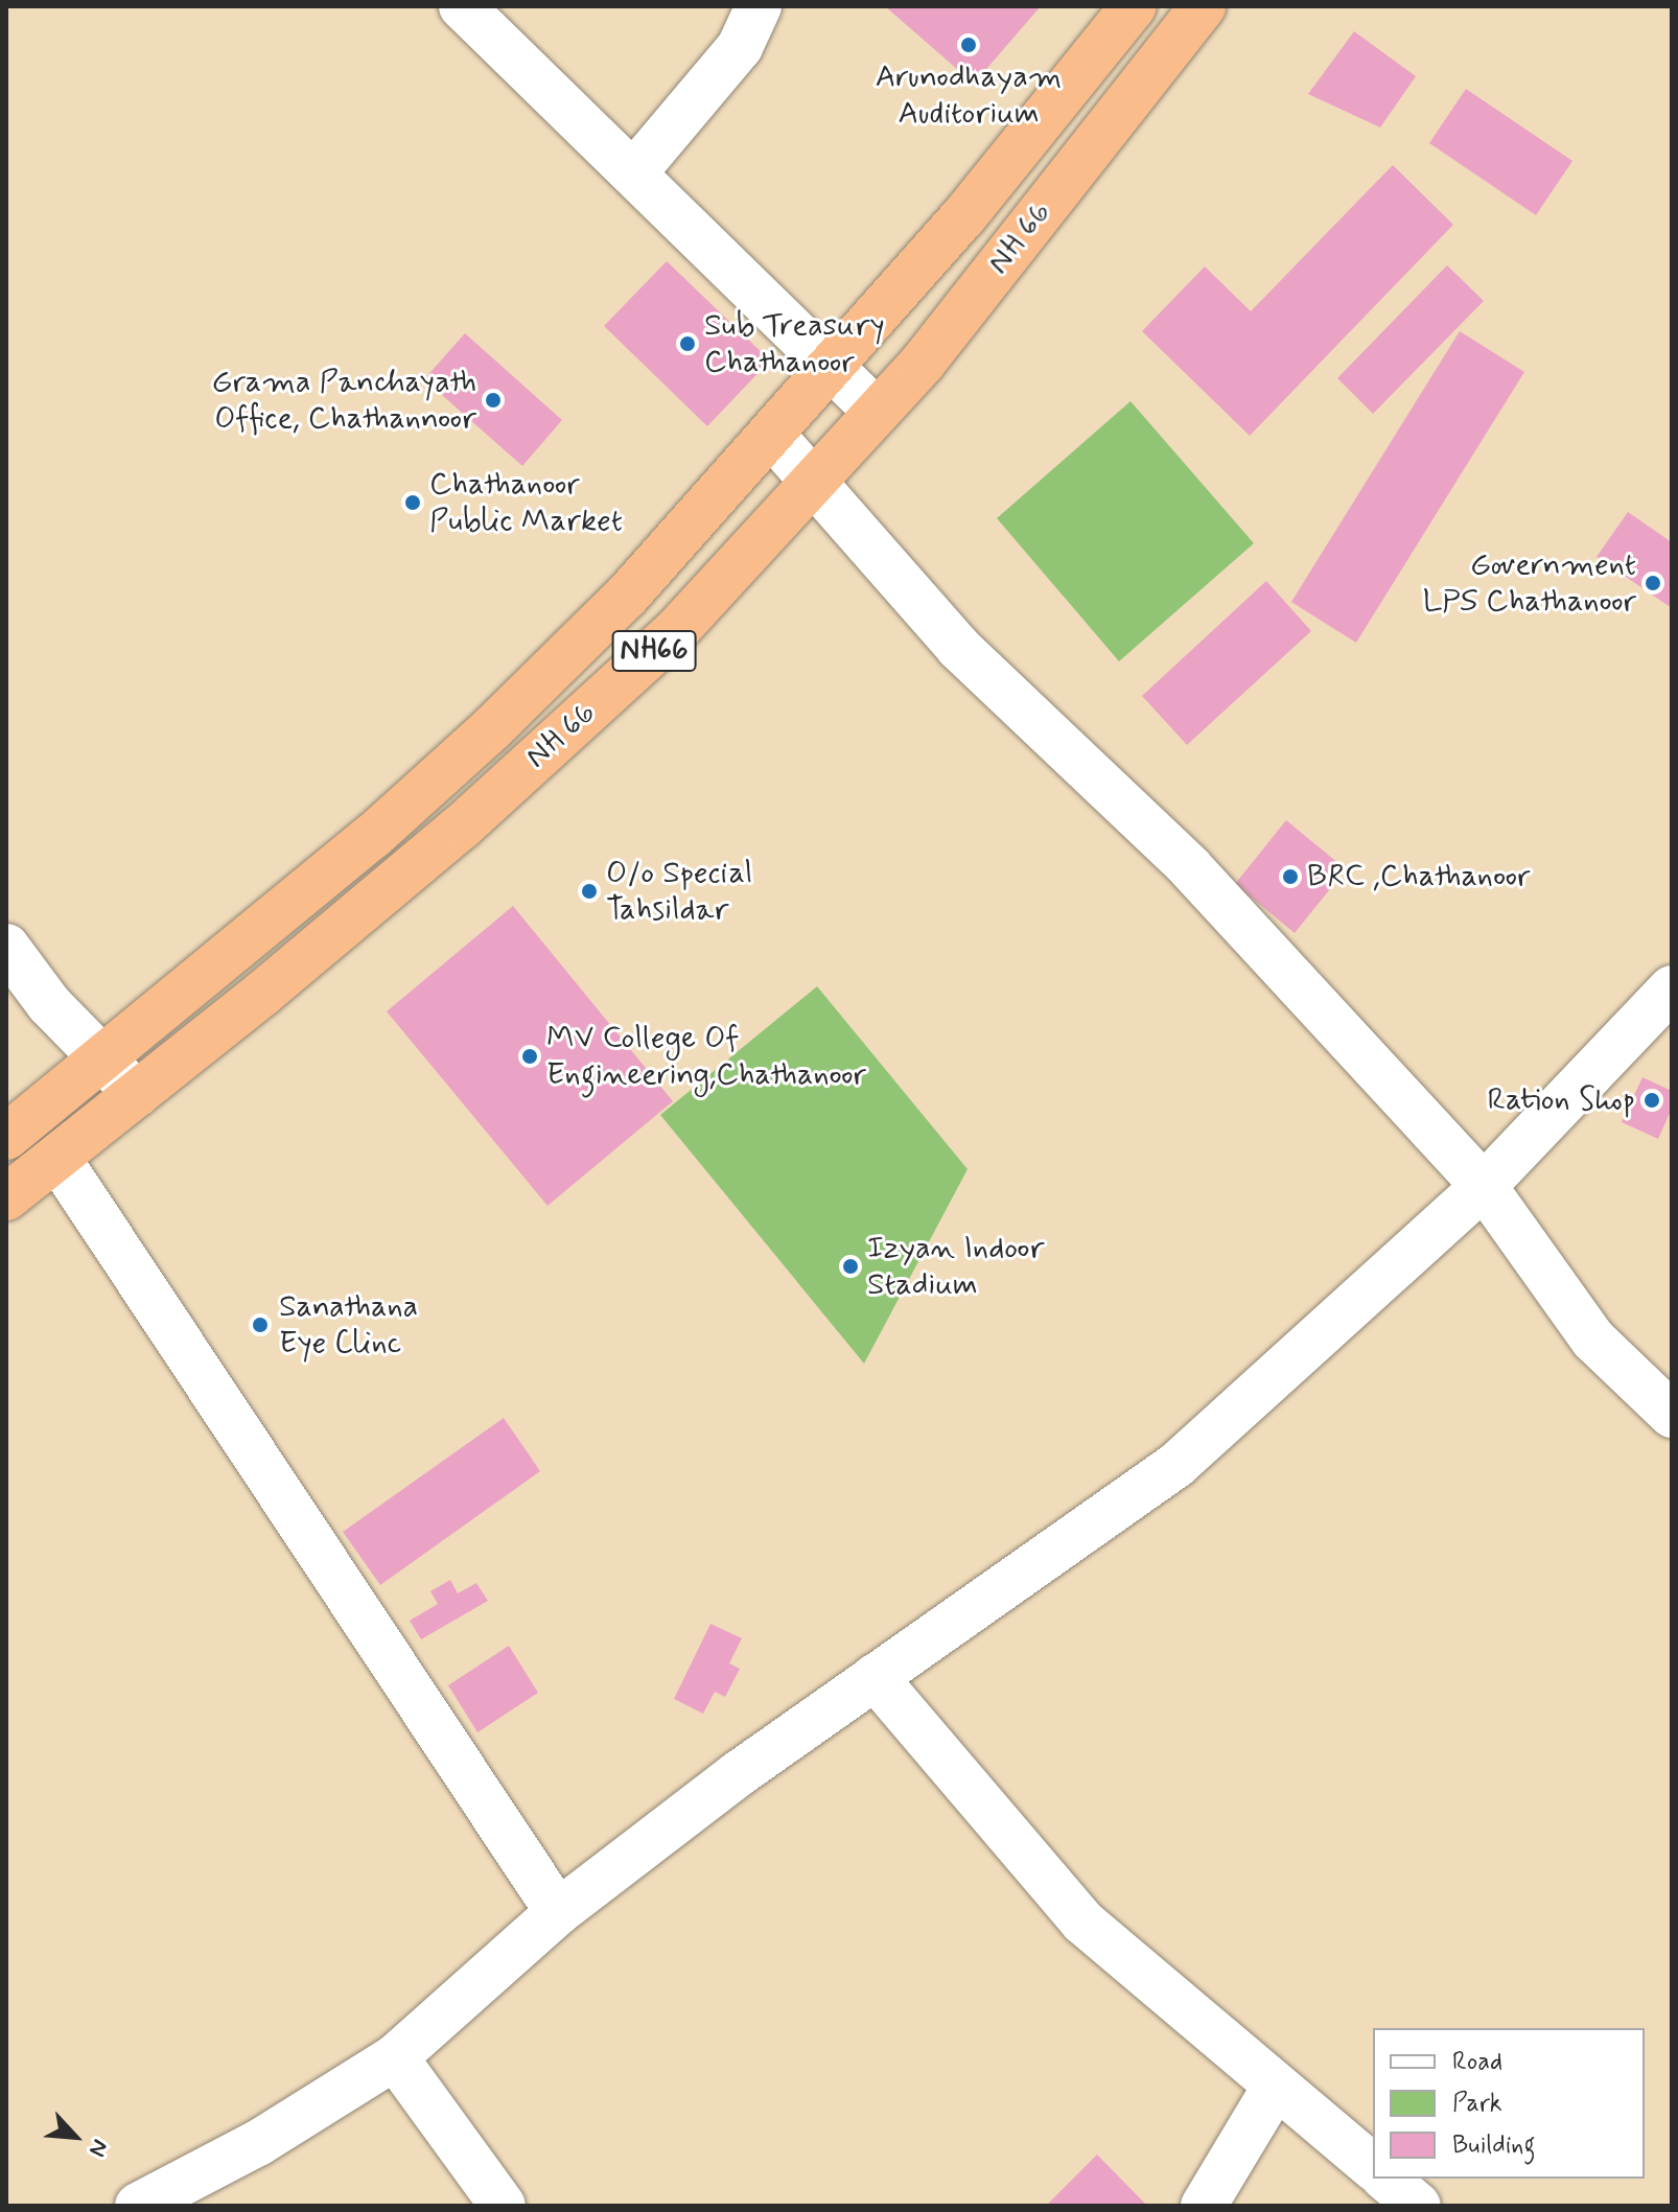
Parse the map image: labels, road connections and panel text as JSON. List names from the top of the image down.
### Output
{
  "streets": {
    "highway": ["NH 66", "NH66"]
  },
  "places": [
    "Arunodhayam Auditorium",
    "Sub Treasury Chathanoor",
    "Grama Panchayath Office, Chathannoor",
    "Chathanoor Public Market",
    "Government LPS Chathanoor",
    "BRC ,Chathanoor",
    "O/o Special Tahsildar",
    "MV College Of Engineering,Chathanoor",
    "Ration Shop",
    "Izyan Indoor Stadium",
    "Sanathana Eye Clinc"
  ],
  "legend": ["Road", "Park", "Building"],
  "north": "bottom right"
}
